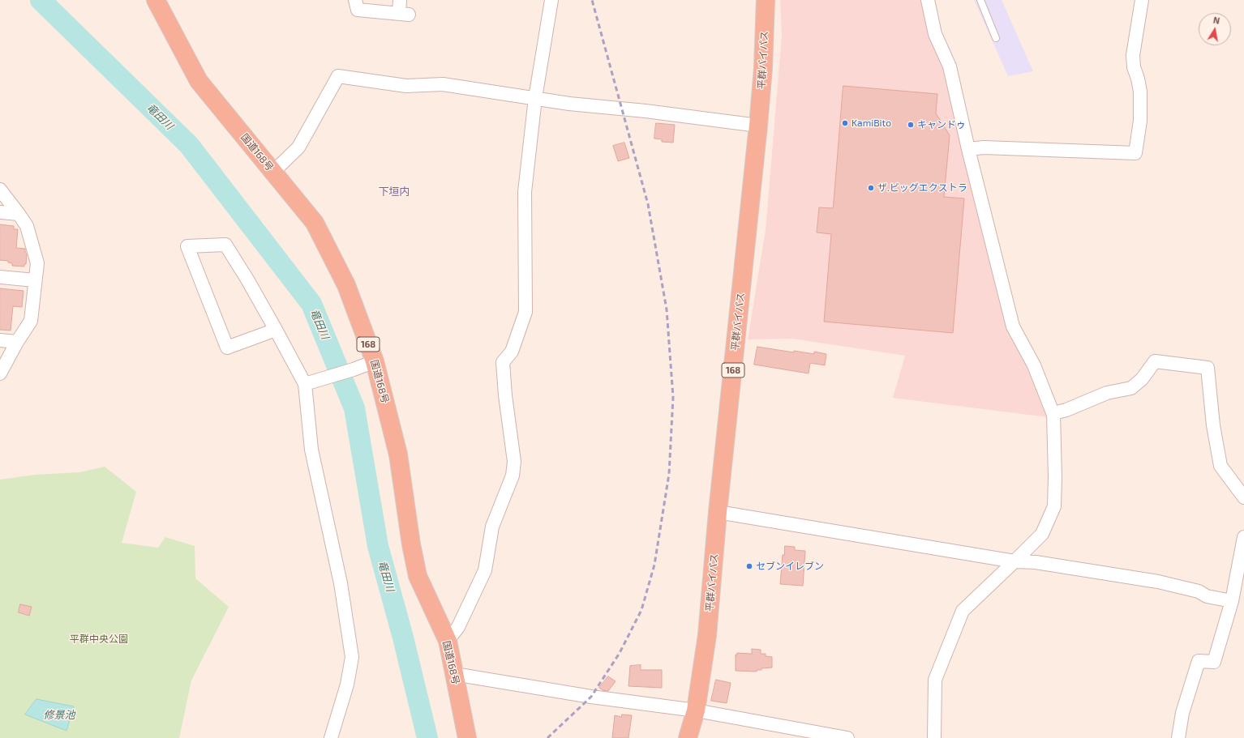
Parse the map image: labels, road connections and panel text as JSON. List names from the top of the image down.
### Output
{
  "streets": {
    "highway": ["平群バイパス", "国道168号", "168"]
  },
  "districts": ["下垣内"],
  "water": ["竜田川", "修景池"],
  "parks": ["平群中央公園"],
  "places": [
    "KamiBito",
    "キャンドゥ",
    "ザ.ビッグエクストラ",
    "セブンイレブン"
  ],
  "north": "top"
}
